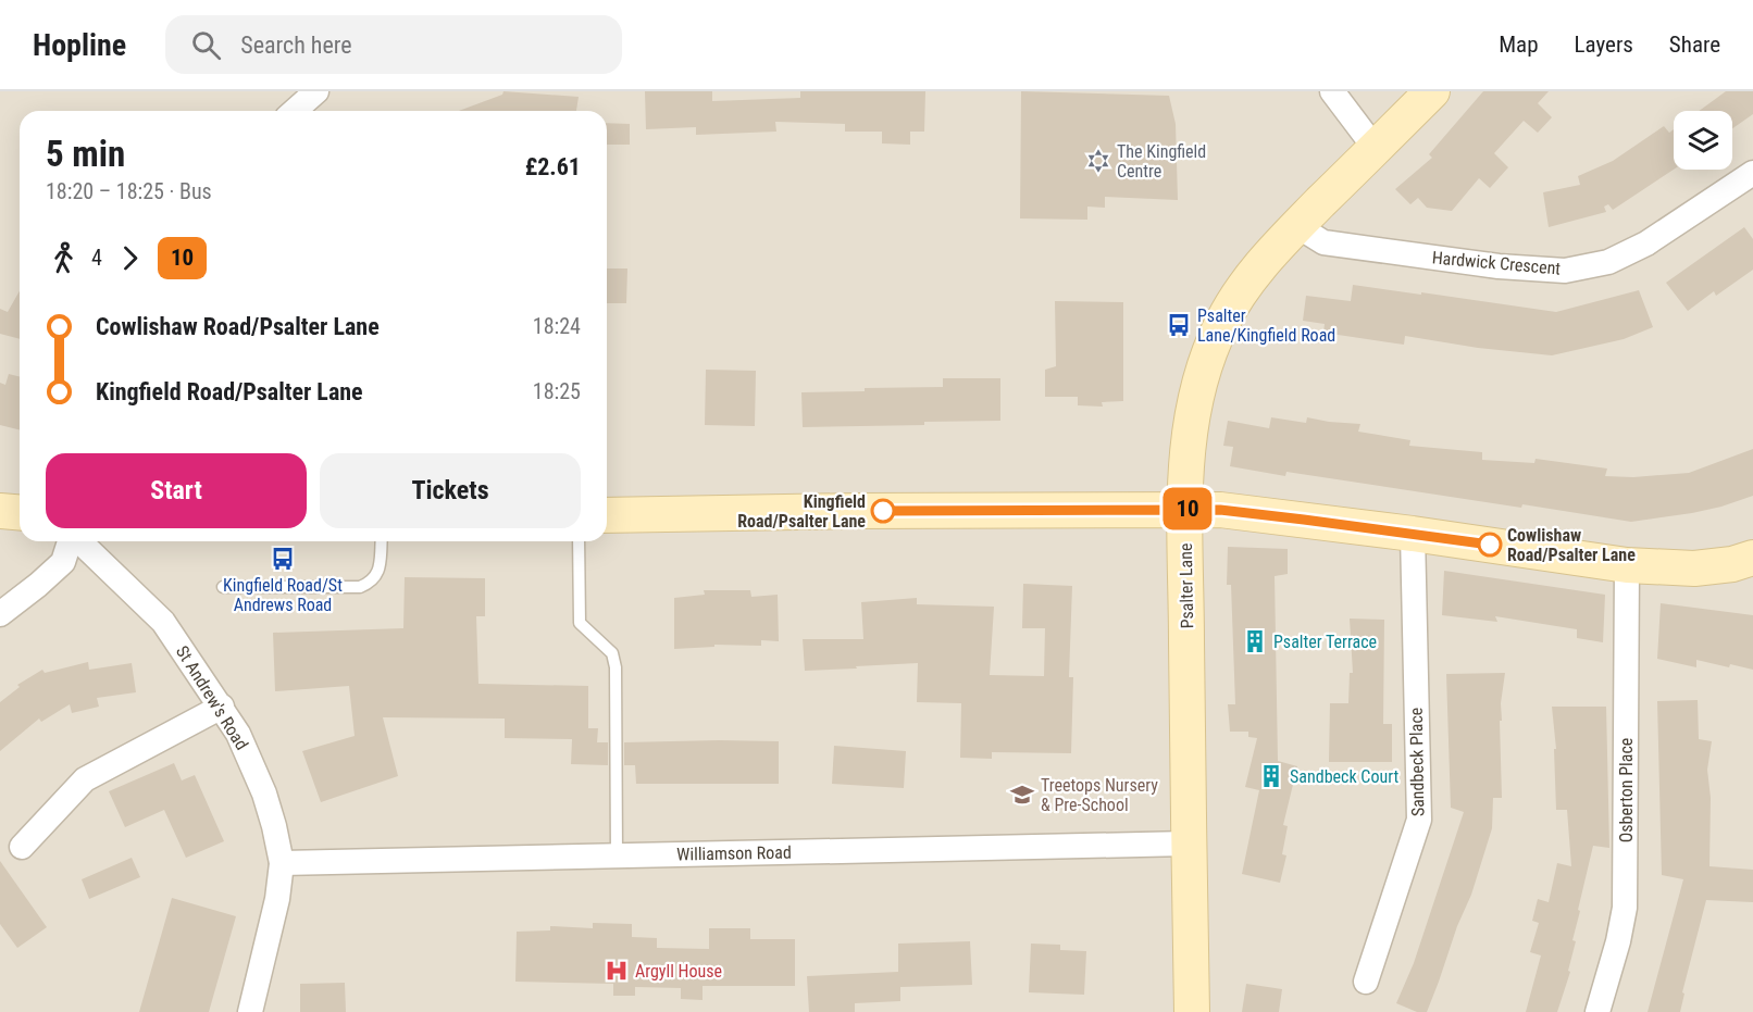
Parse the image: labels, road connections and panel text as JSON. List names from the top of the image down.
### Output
{
  "streets": {
    "street": [
      "Hardwick Crescent",
      "Psalter Lane",
      "St Andrew's Road",
      "Sandbeck Place",
      "Osberton Place",
      "Williamson Road"
    ]
  },
  "crossings": [
    ["Hardwick Crescent", "Psalter Lane"],
    ["Psalter Lane", "Williamson Road"],
    ["St Andrew's Road", "Williamson Road"]
  ],
  "places": {
    "synagogue": ["The Kingfield Centre"],
    "bus stop": ["Psalter Lane/Kingfield Road", "Kingfield Road/St Andrews Road"],
    "other": ["Kingfield Road/Psalter Lane", "Cowlishaw Road/Psalter Lane"],
    "building": ["Psalter Terrace", "Sandbeck Court"],
    "school or university": ["Treetops Nursery & Pre-School"],
    "hospital": ["Argyll House"]
  },
  "lines": ["bus line 10"],
  "page": {
    "header": "Hopline",
    "search": "Search here",
    "nav": ["Map", "Layers", "Share"],
    "on_map": "10",
    "heading": ["5 min", "18:20 – 18:25 · Bus", "£2.61"],
    "legs": ["4", "10"],
    "list": [
      {
        "name": "Cowlishaw Road/Psalter Lane",
        "value": "18:24"
      },
      {
        "name": "Kingfield Road/Psalter Lane",
        "value": "18:25"
      }
    ],
    "buttons": ["Start", "Tickets"]
  }
}
